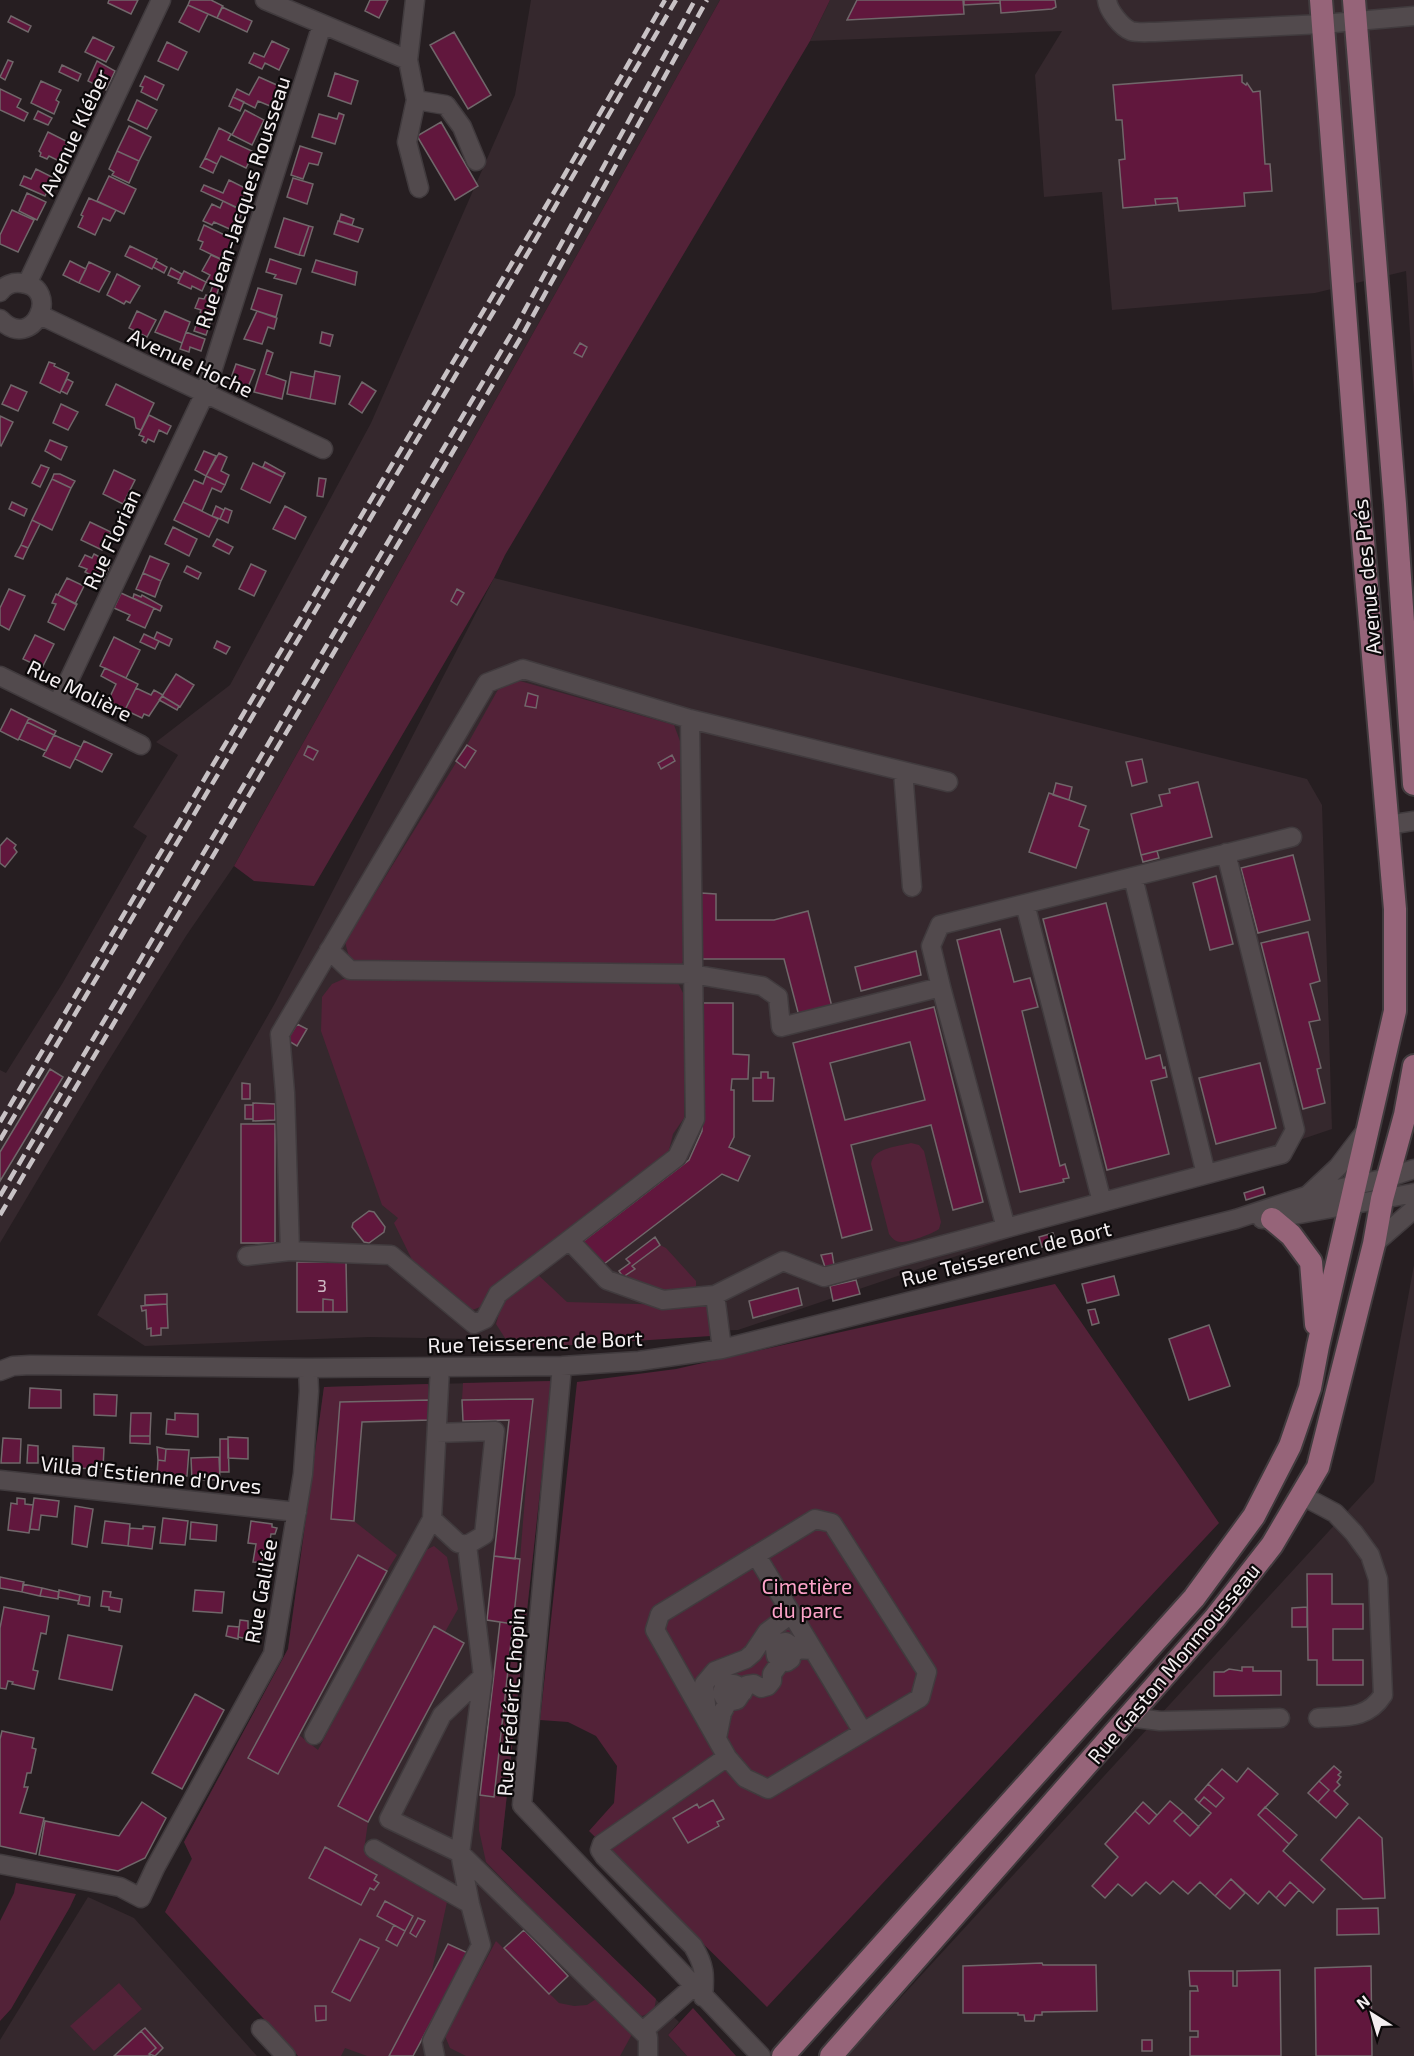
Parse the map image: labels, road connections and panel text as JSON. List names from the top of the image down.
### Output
{
  "streets": {
    "main road": ["Avenue des Prés", "Rue Gaston Monmousseau"],
    "street": [
      "Avenue Kléber",
      "Rue Jean-Jacques Rousseau",
      "Avenue Hoche",
      "Rue Florian",
      "Rue Molière",
      "Rue Teisserenc de Bort",
      "Villa d'Estienne d'Orves",
      "Rue Galilée",
      "Rue Frédéric Chopin"
    ]
  },
  "crossings": [
    ["Rue Jean-Jacques Rousseau", "Avenue Hoche"],
    ["Rue Jean-Jacques Rousseau", "Rue Florian"],
    ["Avenue Hoche", "Rue Florian"],
    ["Rue Florian", "Rue Molière"],
    ["Avenue des Prés", "Rue Teisserenc de Bort"],
    ["Avenue des Prés", "Rue Gaston Monmousseau"],
    ["Rue Teisserenc de Bort", "Rue Galilée"],
    ["Rue Teisserenc de Bort", "Rue Gaston Monmousseau"],
    ["Rue Teisserenc de Bort", "Rue Frédéric Chopin"],
    ["Villa d'Estienne d'Orves", "Rue Galilée"]
  ],
  "parks": ["Cimetière du parc"],
  "house_numbers": ["3"],
  "north": "top left"
}
